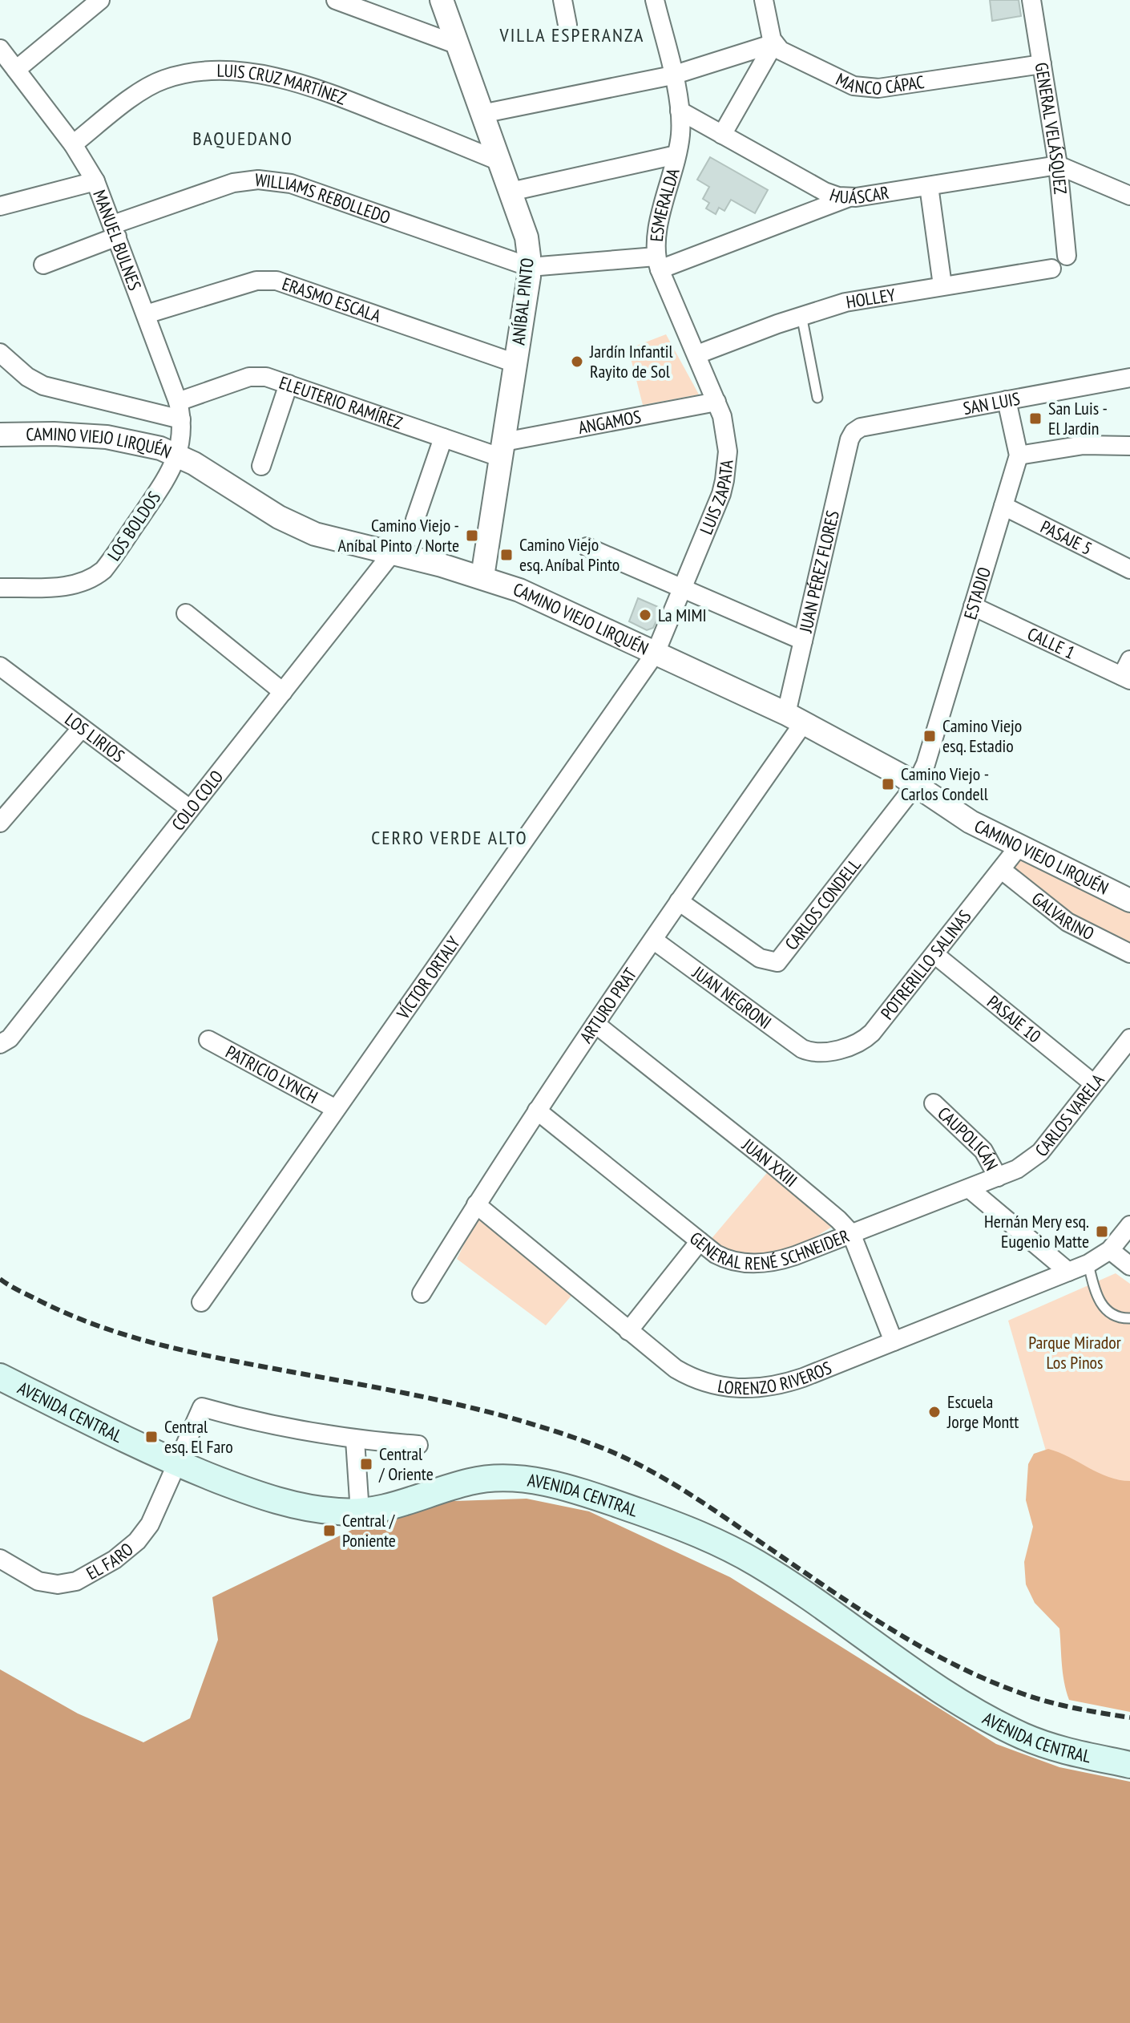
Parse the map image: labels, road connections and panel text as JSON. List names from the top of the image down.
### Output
{
  "streets": {
    "main road": ["AVENIDA CENTRAL"],
    "street": [
      "MANCO CÁPAC",
      "LUIS CRUZ MARTÍNEZ",
      "GENERAL VELÁSQUEZ",
      "HUÁSCAR",
      "WILLIAMS REBOLLEDO",
      "ESMERALDA",
      "MANUEL BULNES",
      "HOLLEY",
      "ERASMO ESCALA",
      "ANÍBAL PINTO",
      "ELEUTERIO RAMÍREZ",
      "SAN LUIS",
      "ANGAMOS",
      "CAMINO VIEJO LIRQUÉN",
      "LUIS ZAPATA",
      "LOS BOLDOS",
      "PASAJE 5",
      "JUAN PÉREZ FLORES",
      "ESTADIO",
      "CALLE 1",
      "LOS LIRIOS",
      "COLO COLO",
      "CARLOS CONDELL",
      "GALVARINO",
      "POTRERILLO SALINAS",
      "VÍCTOR ORTALY",
      "JUAN NEGRONI",
      "ARTURO PRAT",
      "PASAJE 10",
      "PATRICIO LYNCH",
      "CARLOS VARELA",
      "CAUPOLICÁN",
      "JUAN XXIII",
      "GENERAL RENÉ SCHNEIDER",
      "LORENZO RIVEROS",
      "EL FARO"
    ]
  },
  "crossings": [
    ["MANCO CÁPAC", "GENERAL VELÁSQUEZ"],
    ["LUIS CRUZ MARTÍNEZ", "MANUEL BULNES"],
    ["LUIS CRUZ MARTÍNEZ", "ANÍBAL PINTO"],
    ["GENERAL VELÁSQUEZ", "HUÁSCAR"],
    ["HUÁSCAR", "ESMERALDA"],
    ["WILLIAMS REBOLLEDO", "MANUEL BULNES"],
    ["WILLIAMS REBOLLEDO", "ANÍBAL PINTO"],
    ["ESMERALDA", "HOLLEY"],
    ["ESMERALDA", "ANGAMOS"],
    ["ESMERALDA", "LUIS ZAPATA"],
    ["MANUEL BULNES", "ERASMO ESCALA"],
    ["MANUEL BULNES", "ELEUTERIO RAMÍREZ"],
    ["MANUEL BULNES", "CAMINO VIEJO LIRQUÉN"],
    ["MANUEL BULNES", "LOS BOLDOS"],
    ["ERASMO ESCALA", "ANÍBAL PINTO"],
    ["ANÍBAL PINTO", "ELEUTERIO RAMÍREZ"],
    ["ANÍBAL PINTO", "ANGAMOS"],
    ["ANÍBAL PINTO", "CAMINO VIEJO LIRQUÉN"],
    ["ELEUTERIO RAMÍREZ", "ANGAMOS"],
    ["SAN LUIS", "JUAN PÉREZ FLORES"],
    ["SAN LUIS", "ESTADIO"],
    ["ANGAMOS", "LUIS ZAPATA"],
    ["CAMINO VIEJO LIRQUÉN", "LUIS ZAPATA"],
    ["CAMINO VIEJO LIRQUÉN", "LOS BOLDOS"],
    ["CAMINO VIEJO LIRQUÉN", "JUAN PÉREZ FLORES"],
    ["CAMINO VIEJO LIRQUÉN", "ESTADIO"],
    ["CAMINO VIEJO LIRQUÉN", "COLO COLO"],
    ["CAMINO VIEJO LIRQUÉN", "CARLOS CONDELL"],
    ["CAMINO VIEJO LIRQUÉN", "POTRERILLO SALINAS"],
    ["CAMINO VIEJO LIRQUÉN", "VÍCTOR ORTALY"],
    ["CAMINO VIEJO LIRQUÉN", "ARTURO PRAT"],
    ["LUIS ZAPATA", "VÍCTOR ORTALY"],
    ["PASAJE 5", "ESTADIO"],
    ["JUAN PÉREZ FLORES", "ARTURO PRAT"],
    ["ESTADIO", "CALLE 1"],
    ["ESTADIO", "CARLOS CONDELL"],
    ["LOS LIRIOS", "COLO COLO"],
    ["CARLOS CONDELL", "ARTURO PRAT"],
    ["GALVARINO", "POTRERILLO SALINAS"],
    ["POTRERILLO SALINAS", "JUAN NEGRONI"],
    ["POTRERILLO SALINAS", "PASAJE 10"],
    ["VÍCTOR ORTALY", "PATRICIO LYNCH"],
    ["JUAN NEGRONI", "ARTURO PRAT"],
    ["ARTURO PRAT", "JUAN XXIII"],
    ["ARTURO PRAT", "GENERAL RENÉ SCHNEIDER"],
    ["ARTURO PRAT", "LORENZO RIVEROS"],
    ["PASAJE 10", "CARLOS VARELA"],
    ["CARLOS VARELA", "CAUPOLICÁN"],
    ["CARLOS VARELA", "GENERAL RENÉ SCHNEIDER"],
    ["CAUPOLICÁN", "GENERAL RENÉ SCHNEIDER"],
    ["JUAN XXIII", "GENERAL RENÉ SCHNEIDER"],
    ["JUAN XXIII", "LORENZO RIVEROS"],
    ["AVENIDA CENTRAL", "EL FARO"]
  ],
  "districts": ["VILLA ESPERANZA", "BAQUEDANO", "CERRO VERDE ALTO"],
  "parks": ["Parque Mirador Los Pinos"],
  "places": {
    "other": ["Jardín Infantil Rayito de Sol", "La MIMI", "Escuela Jorge Montt"],
    "transit": [
      "San Luis - El Jardin",
      "Camino Viejo - Aníbal Pinto / Norte",
      "Camino Viejo esq. Aníbal Pinto",
      "Camino Viejo esq. Estadio",
      "Camino Viejo - Carlos Condell",
      "Hernán Mery esq. Eugenio Matte",
      "Central esq. El Faro",
      "Central / Oriente",
      "Central / Poniente"
    ]
  }
}
